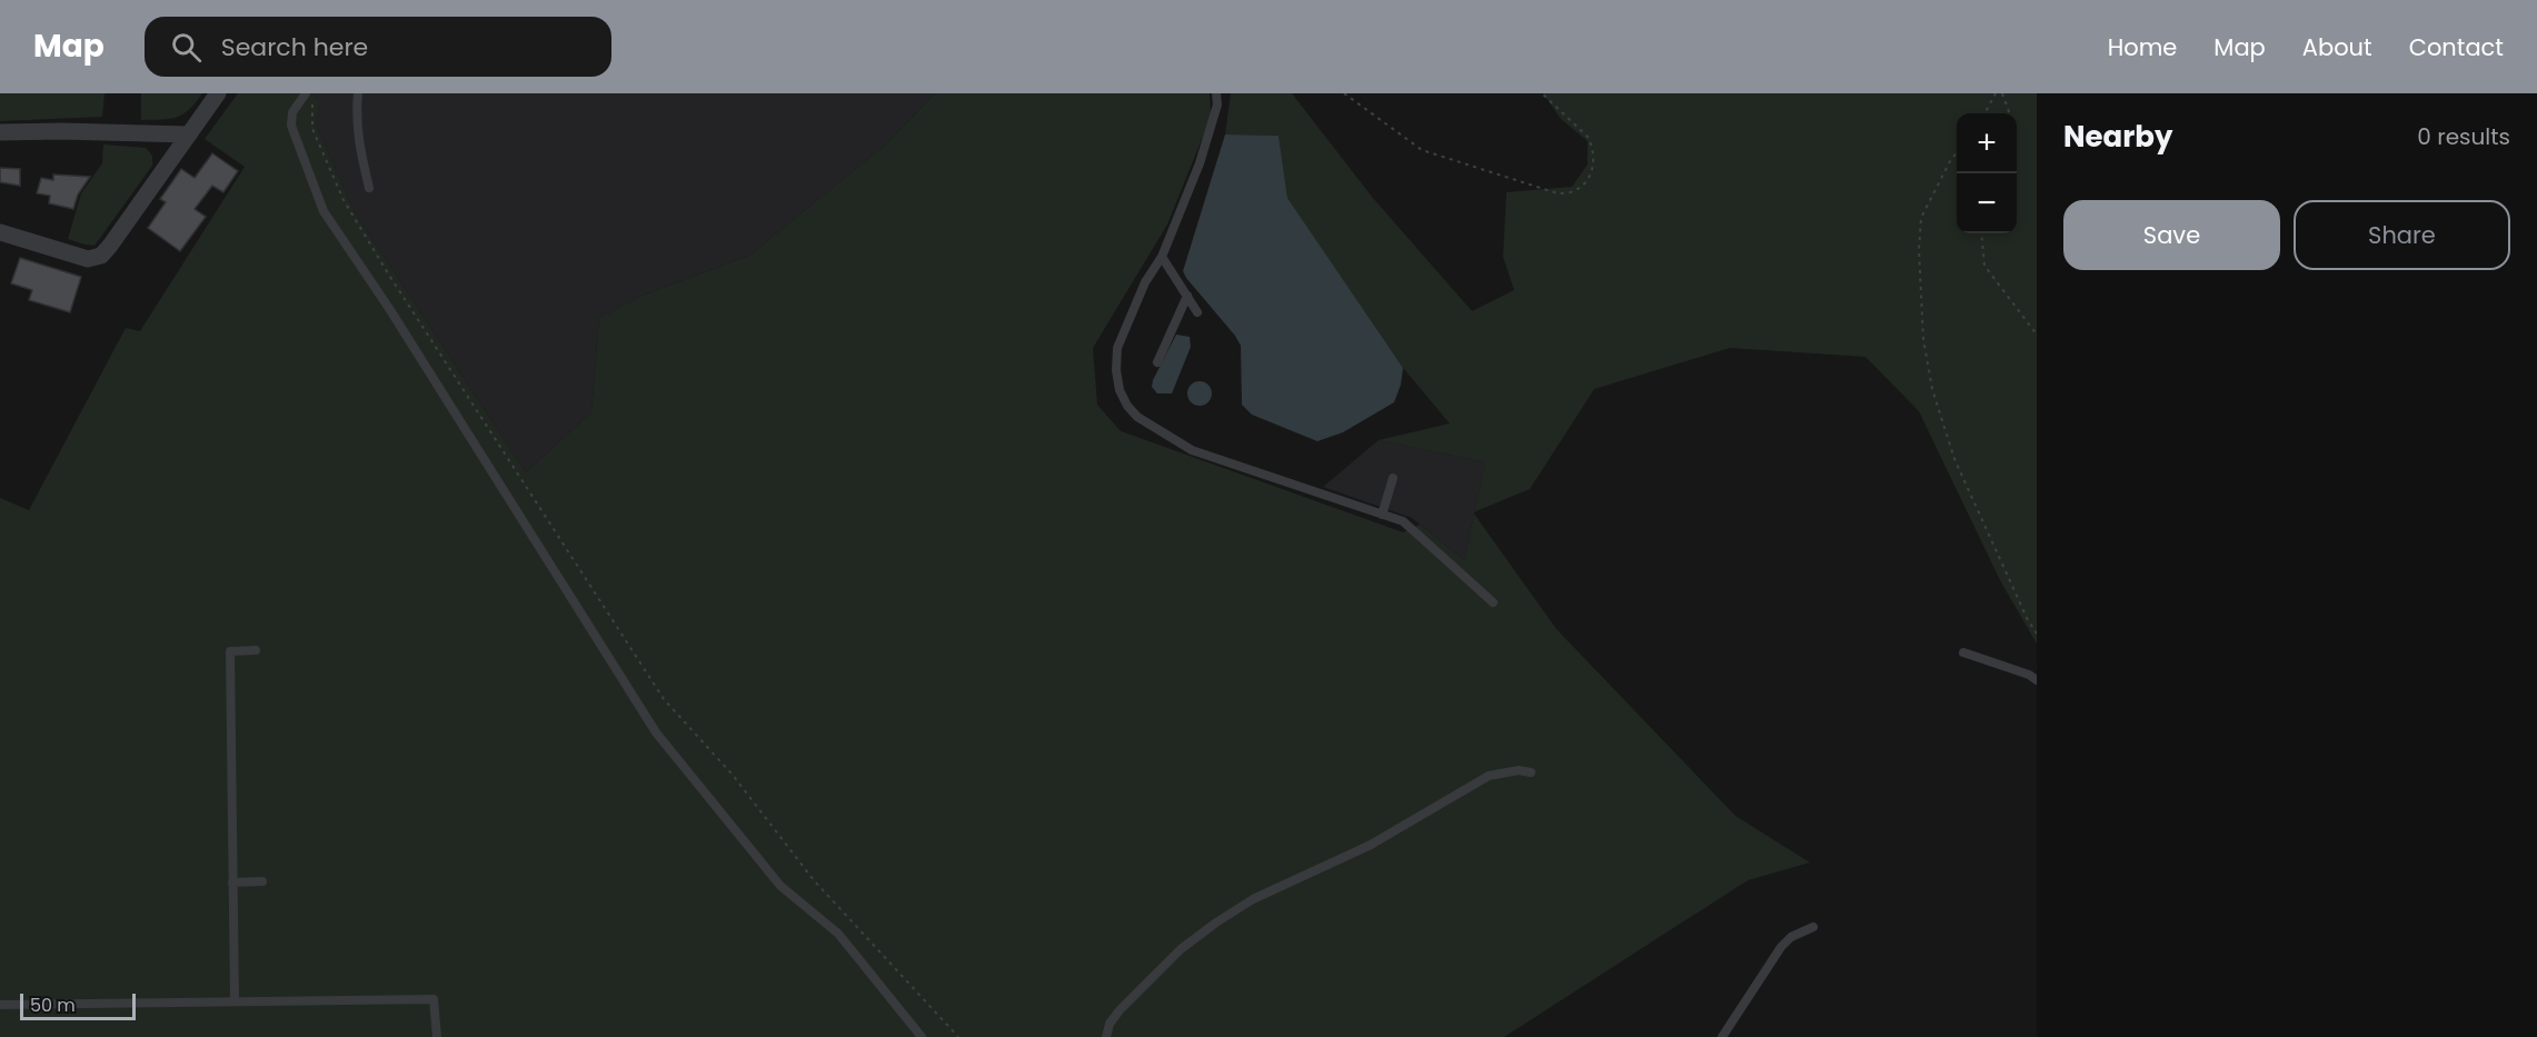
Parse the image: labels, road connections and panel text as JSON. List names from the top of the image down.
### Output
{
  "scale_bar": "50 m",
  "page": {
    "header": "Map",
    "search": "Search here",
    "nav": [
      "Home",
      "Map",
      "About",
      "Contact"
    ],
    "heading": ["Nearby", "0 results"],
    "map_buttons": ["+", "−"],
    "buttons": ["Save", "Share"],
    "scale": "50 m"
  }
}
